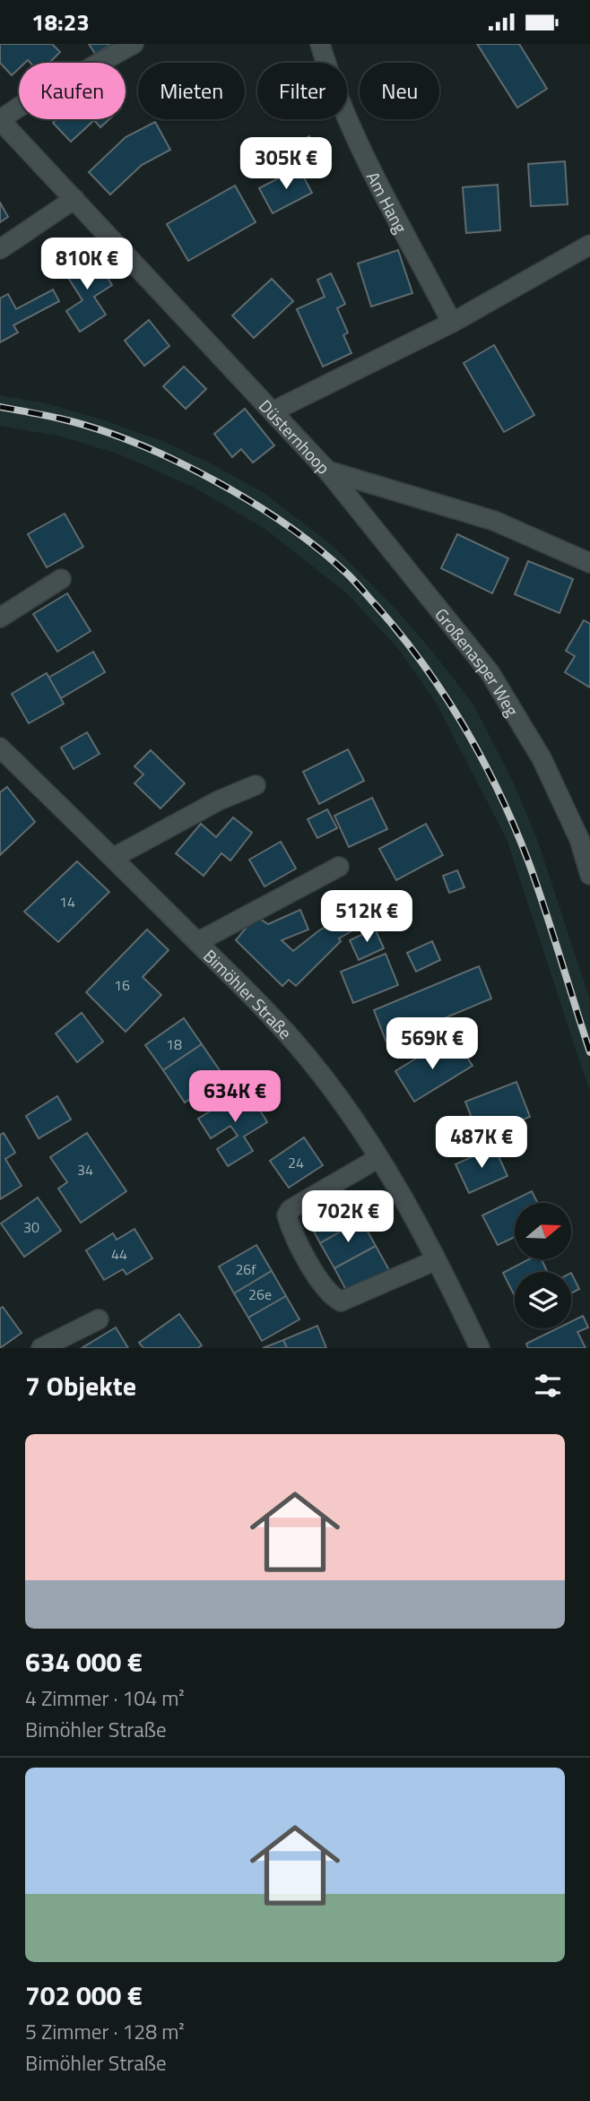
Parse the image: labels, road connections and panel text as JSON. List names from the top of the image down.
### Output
{
  "streets": {
    "street": [
      "Am Hang",
      "Düsternhoop",
      "Großenasper Weg",
      "Bimöhler Straße"
    ]
  },
  "crossings": [
    ["Düsternhoop", "Großenasper Weg"]
  ],
  "house_numbers": [
    "14",
    "16",
    "18",
    "24",
    "34",
    "30",
    "44",
    "26f",
    "26e"
  ],
  "north": "right",
  "page": {
    "status": "18:23",
    "chip": [
      "Kaufen",
      "Mieten",
      "Filter",
      "Neu"
    ],
    "price": [
      "305K €",
      "810K €",
      "512K €",
      "569K €",
      "634K €",
      "487K €",
      "702K €"
    ],
    "heading": "7 Objekte",
    "list": [
      {
        "name": "634 000 €",
        "note": "4 Zimmer · 104 m² · Bimöhler Straße"
      },
      {
        "name": "702 000 €",
        "note": "5 Zimmer · 128 m² · Bimöhler Straße"
      }
    ]
  }
}
